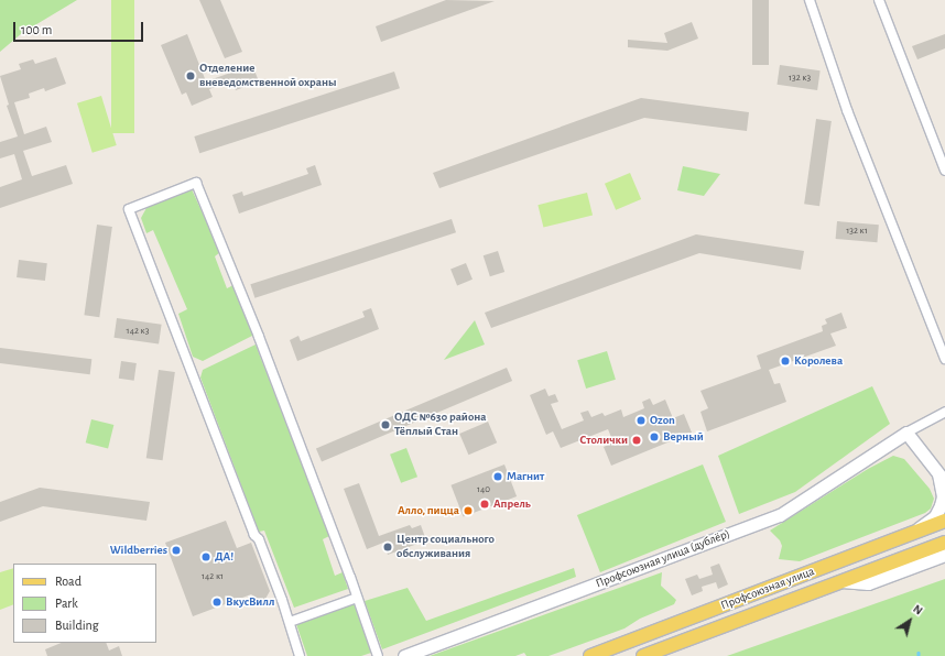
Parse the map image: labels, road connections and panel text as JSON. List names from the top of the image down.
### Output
{
  "streets": {
    "main road": ["Профсоюзная улица"],
    "street": ["Профсоюзная улица (дублёр)"]
  },
  "places": [
    "Отделение вневедомственной охраны",
    "Королева",
    "Ozon",
    "ОДС №630 района Тёплый Стан",
    "Верный",
    "Столички",
    "Магнит",
    "Апрель",
    "Алло, пицца",
    "Центр социального обслуживания",
    "Wildberries",
    "ДА!",
    "ВкусВилл"
  ],
  "house_numbers": [
    "132 к3",
    "132 к1",
    "142 к3",
    "140",
    "142 к1"
  ],
  "legend": ["Road", "Park", "Building"],
  "scale_bar": "100 m",
  "north": "top right"
}
